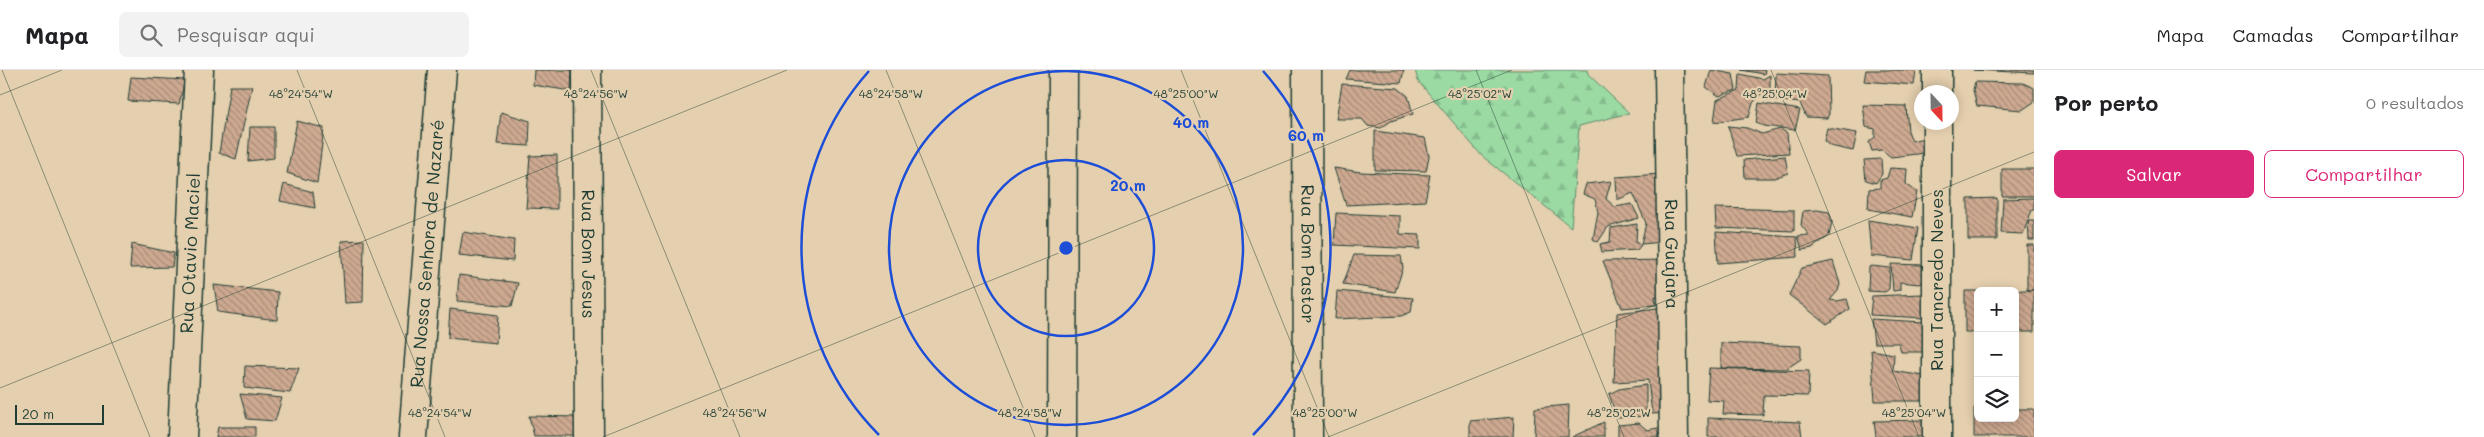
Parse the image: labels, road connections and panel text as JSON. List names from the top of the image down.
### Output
{
  "streets": {
    "street": [
      "Rua Otavio Maciel",
      "Rua Nossa Senhora de Nazaré",
      "Rua Bom Jesus",
      "Rua Bom Pastor",
      "Rua Guajara",
      "Rua Tancredo Neves"
    ]
  },
  "scale_bar": "20 m",
  "north": "bottom",
  "page": {
    "header": "Mapa",
    "search": "Pesquisar aqui",
    "nav": ["Mapa", "Camadas", "Compartilhar"],
    "heading": ["Por perto", "0 resultados"],
    "buttons": ["Salvar", "Compartilhar"],
    "map_buttons": ["+", "−"],
    "scale": "20 m"
  },
  "coordinates": [
    "48°24'54\"W",
    "48°24'56\"W",
    "48°25'00\"W",
    "48°25'02\"W",
    "48°24'58\"W",
    "48°25'04\"W"
  ],
  "rings": ["40 m", "60 m", "20 m"]
}
